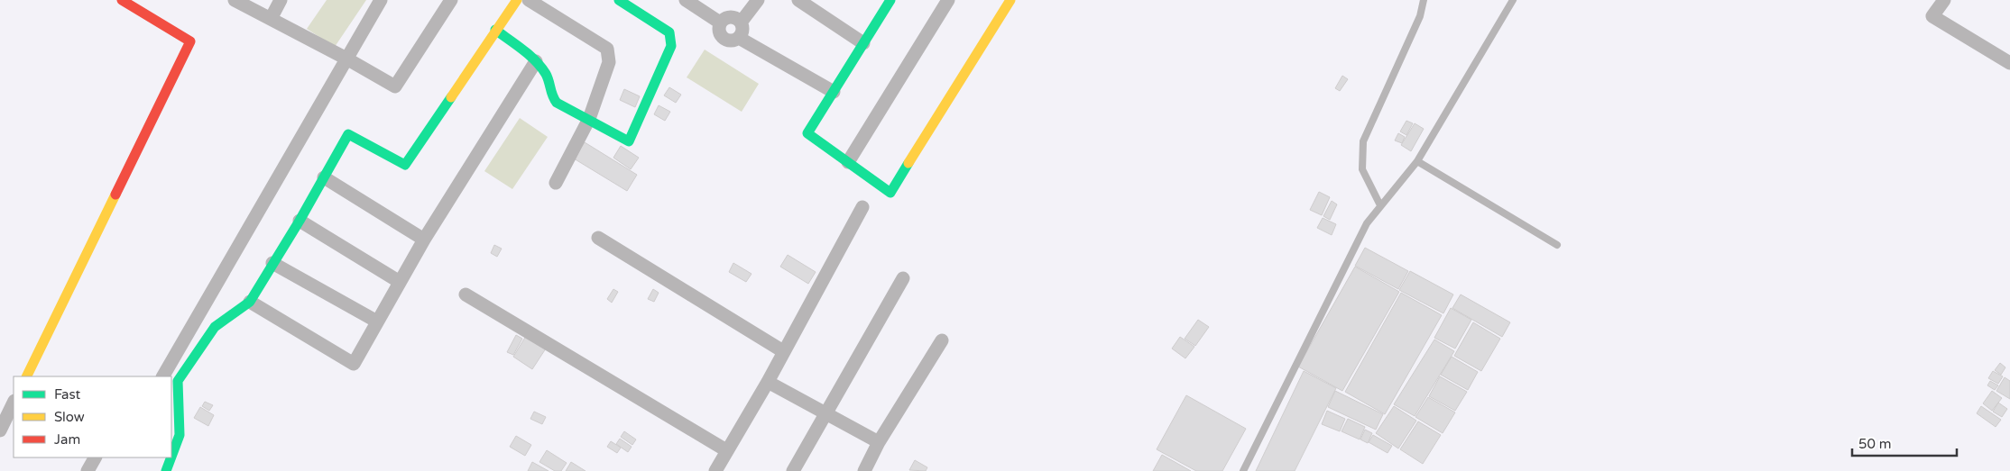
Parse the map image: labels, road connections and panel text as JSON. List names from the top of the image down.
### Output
{
  "legend": ["Fast", "Slow", "Jam"],
  "scale_bar": "50 m"
}
